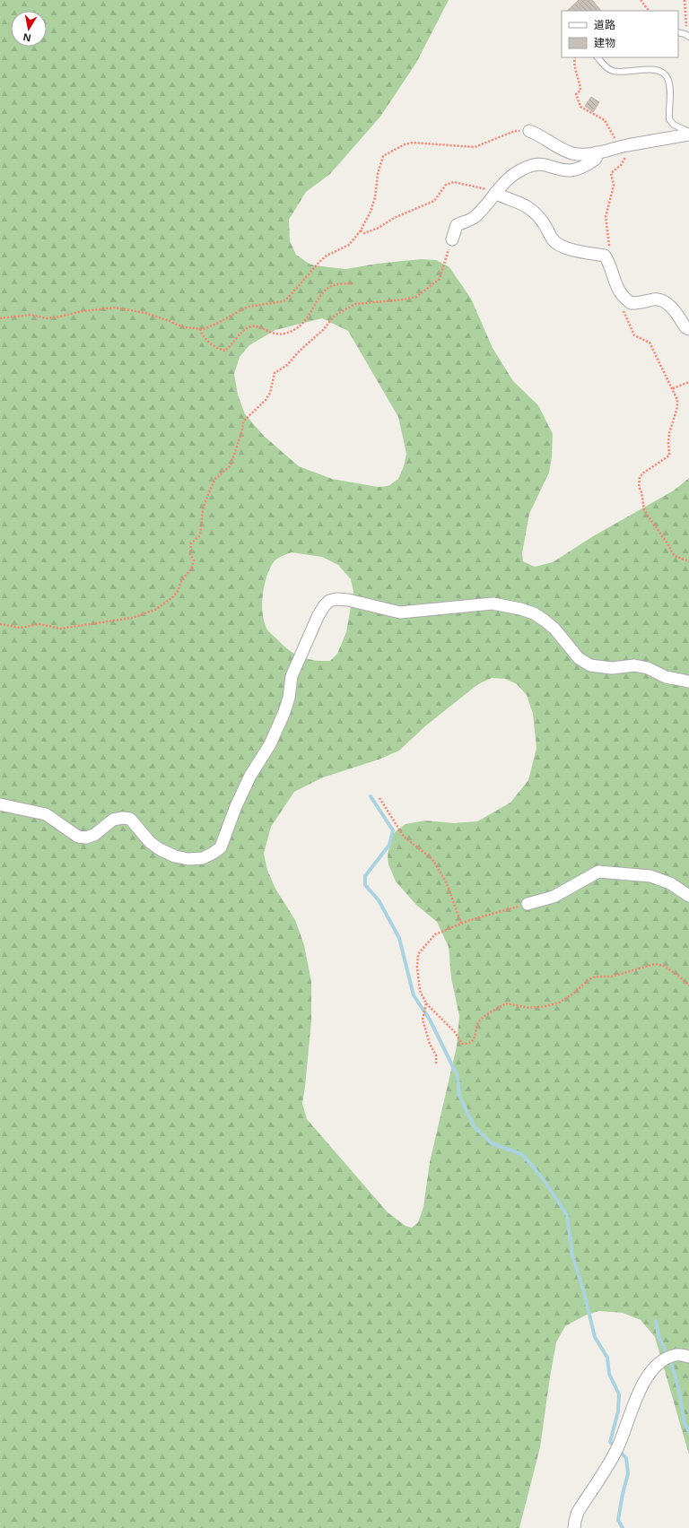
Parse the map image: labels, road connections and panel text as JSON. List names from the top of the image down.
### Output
{
  "legend": ["道路", "建物"],
  "north": "bottom"
}
